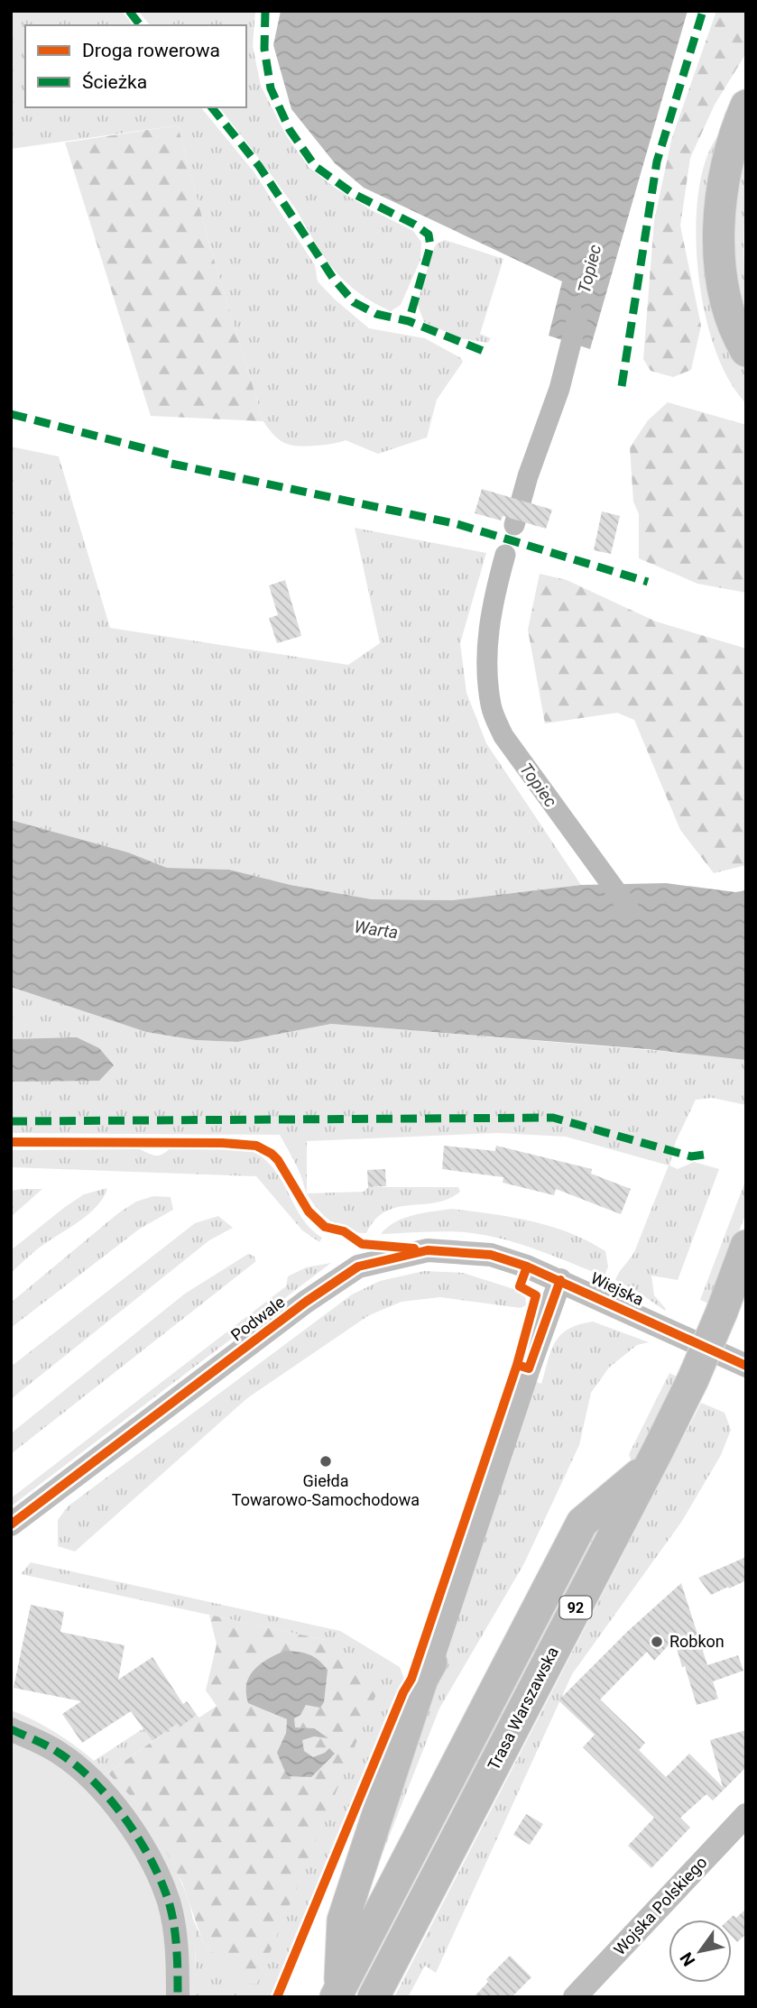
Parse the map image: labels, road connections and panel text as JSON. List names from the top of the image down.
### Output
{
  "streets": {
    "main road": ["92", "Trasa Warszawska"],
    "street": ["Wiejska", "Podwale", "Wojska Polskiego"]
  },
  "crossings": [
    ["Wiejska", "Podwale"]
  ],
  "water": ["Topiec", "Warta"],
  "places": ["Giełda Towarowo-Samochodowa", "Robkon"],
  "legend": ["Droga rowerowa", "Ścieżka"],
  "north": "bottom left"
}
